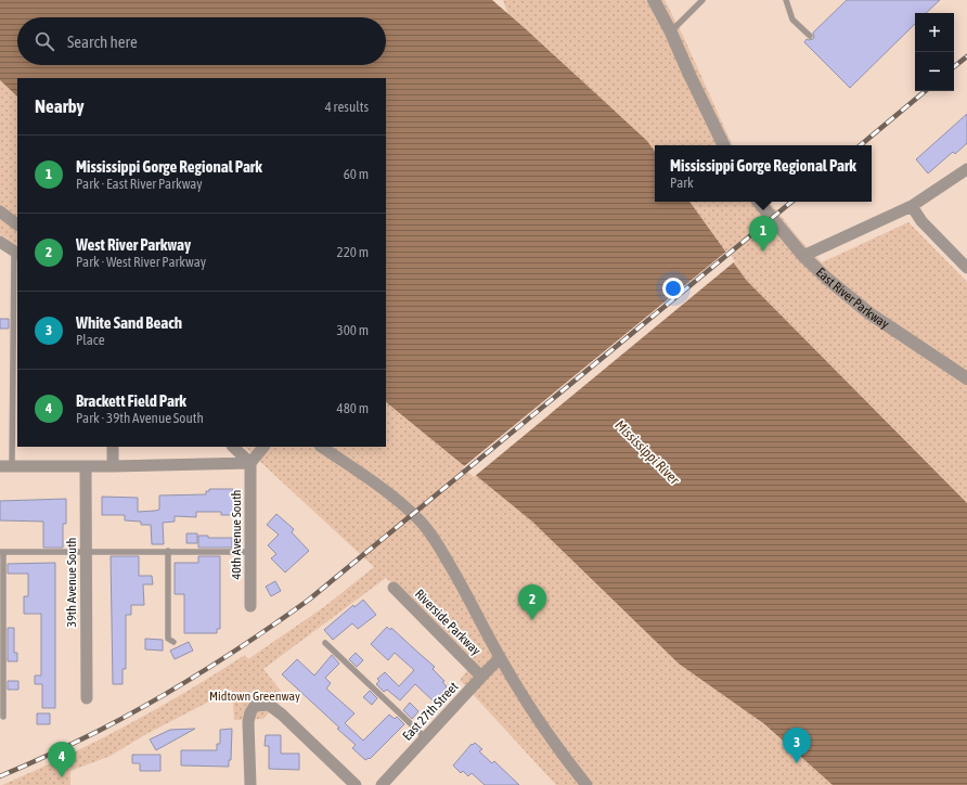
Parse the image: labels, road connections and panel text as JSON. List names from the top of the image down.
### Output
{
  "streets": {
    "street": [
      "East River Parkway",
      "40th Avenue South",
      "39th Avenue South",
      "Riverside Parkway",
      "East 27th Street"
    ]
  },
  "crossings": [
    ["Riverside Parkway", "East 27th Street"]
  ],
  "water": ["Mississippi River"],
  "parks": ["Midtown Greenway"],
  "page": {
    "map_buttons": ["+", "−"],
    "search": "Search here",
    "heading": ["Nearby", "4 results"],
    "list": [
      {
        "mark": "1",
        "name": "Mississippi Gorge Regional Park",
        "note": "Park · East River Parkway",
        "value": "60 m"
      },
      {
        "mark": "2",
        "name": "West River Parkway",
        "note": "Park · West River Parkway",
        "value": "220 m"
      },
      {
        "mark": "3",
        "name": "White Sand Beach",
        "note": "Place",
        "value": "300 m"
      },
      {
        "mark": "4",
        "name": "Brackett Field Park",
        "note": "Park · 39th Avenue South",
        "value": "480 m"
      }
    ],
    "popup": ["Mississippi Gorge Regional Park", "Park"],
    "pins": [
      "1",
      "2",
      "3",
      "4"
    ]
  }
}
